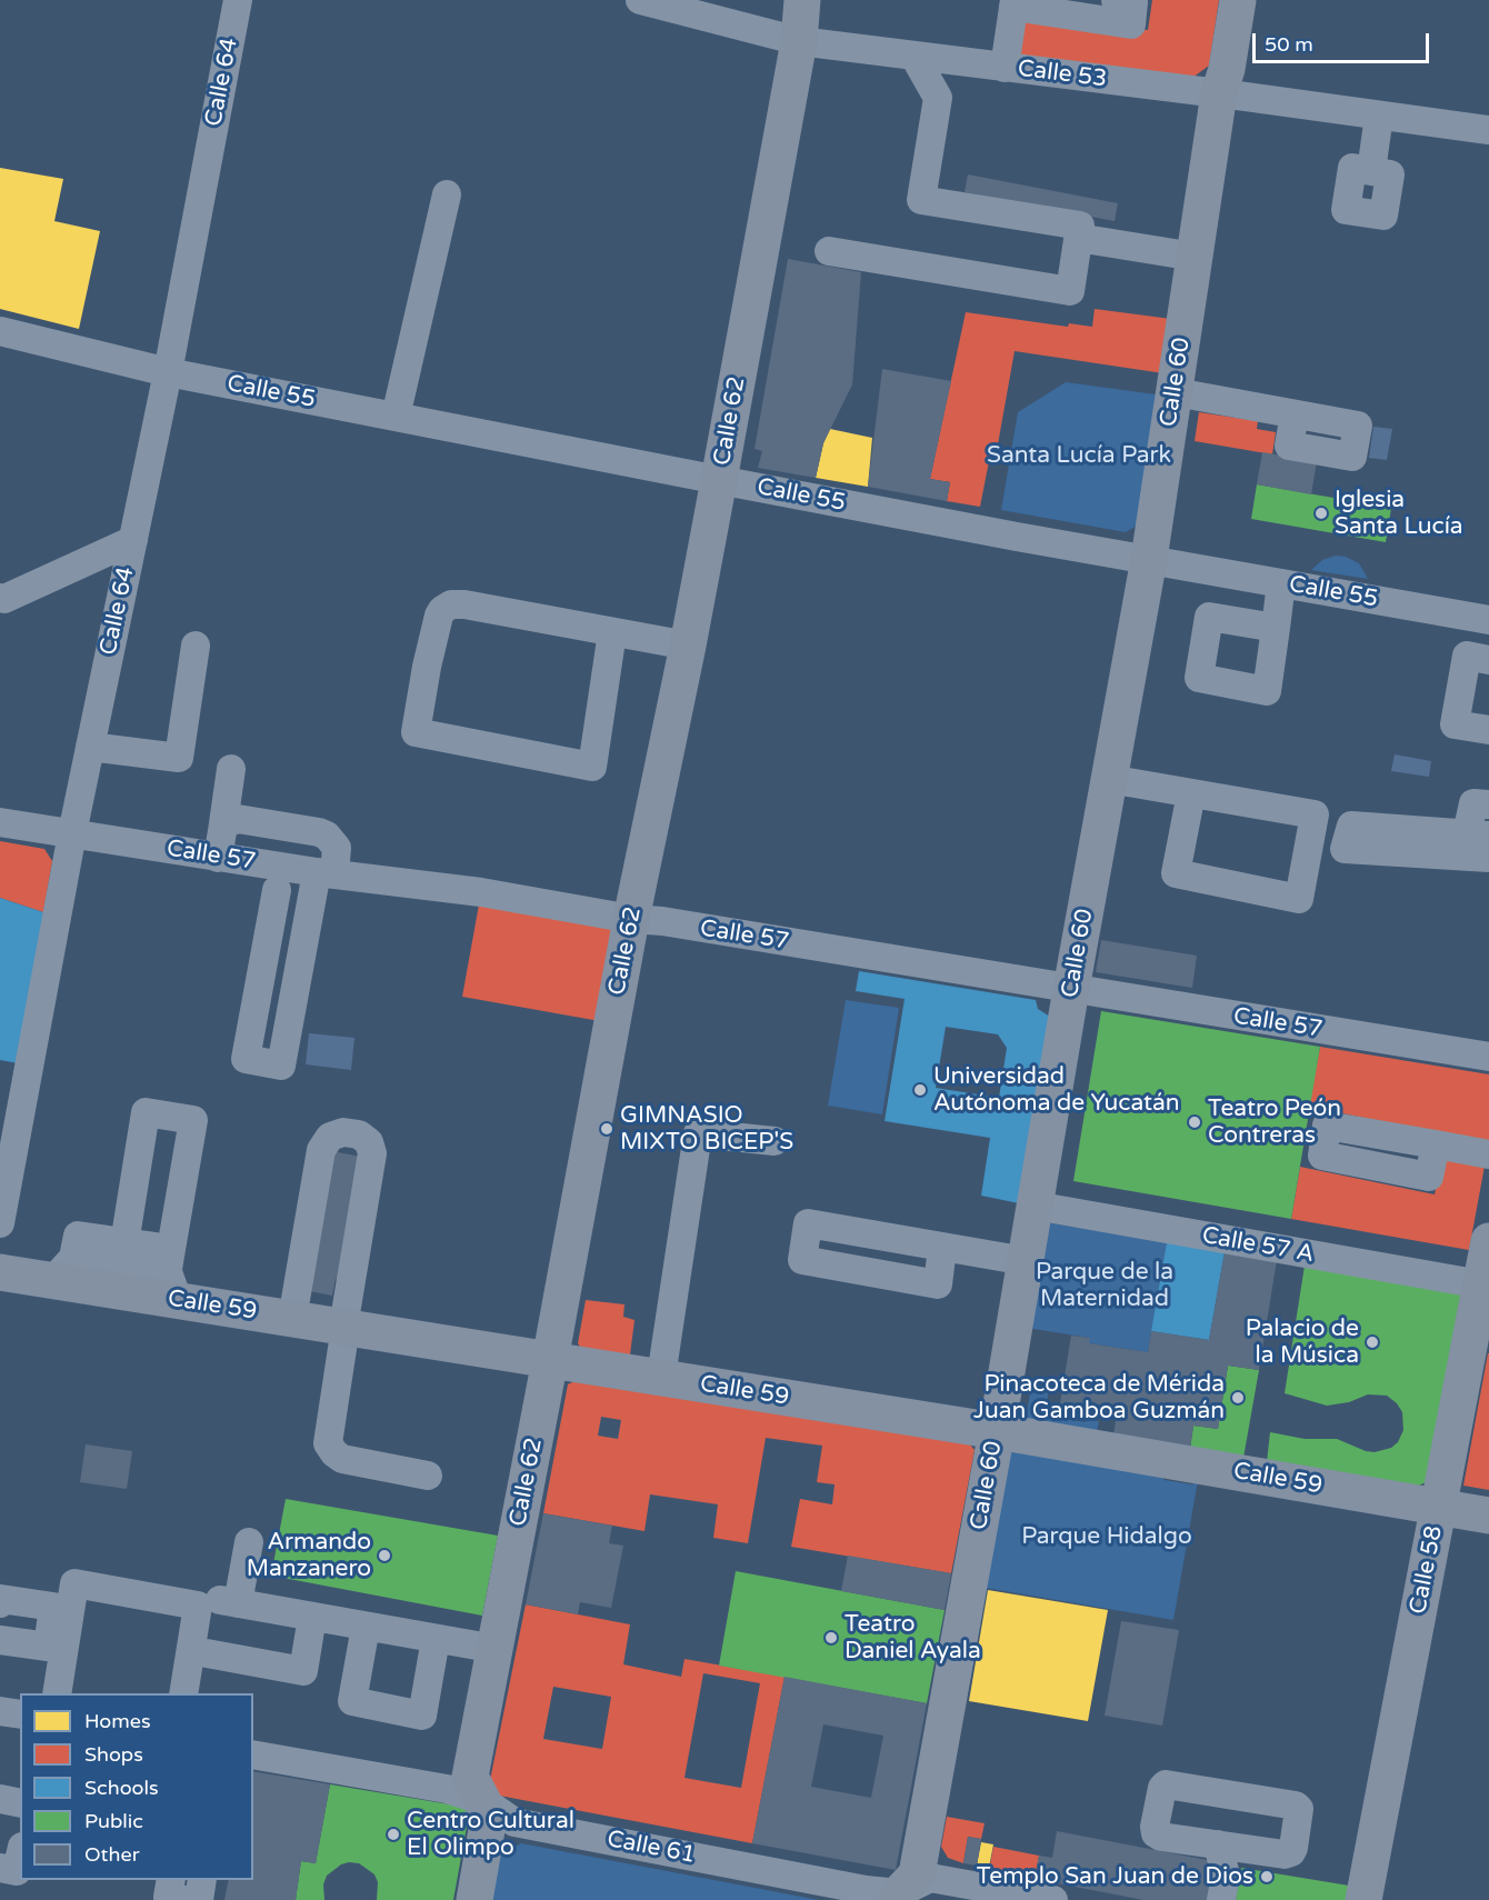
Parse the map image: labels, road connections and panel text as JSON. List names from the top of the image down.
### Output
{
  "streets": {
    "main road": [
      "Calle 60",
      "Calle 62",
      "Calle 59",
      "Calle 58"
    ],
    "street": [
      "Calle 53",
      "Calle 64",
      "Calle 55",
      "Calle 57",
      "Calle 57 A",
      "Calle 61"
    ]
  },
  "crossings": [
    ["Calle 53", "Calle 60"],
    ["Calle 53", "Calle 62"],
    ["Calle 64", "Calle 55"],
    ["Calle 64", "Calle 57"],
    ["Calle 60", "Calle 55"],
    ["Calle 60", "Calle 57"],
    ["Calle 60", "Calle 57 A"],
    ["Calle 60", "Calle 59"],
    ["Calle 60", "Calle 61"],
    ["Calle 55", "Calle 62"],
    ["Calle 62", "Calle 57"],
    ["Calle 62", "Calle 59"],
    ["Calle 62", "Calle 61"],
    ["Calle 57 A", "Calle 58"],
    ["Calle 59", "Calle 58"]
  ],
  "parks": ["Santa Lucía Park", "Parque de la Maternidad", "Parque Hidalgo"],
  "places": [
    "Iglesia Santa Lucía",
    "Universidad Autónoma de Yucatán",
    "Teatro Peón Contreras",
    "GIMNASIO MIXTO BICEP'S",
    "Palacio de la Música",
    "Pinacoteca de Mérida Juan Gamboa Guzmán",
    "Armando Manzanero",
    "Teatro Daniel Ayala",
    "Centro Cultural El Olimpo",
    "Templo San Juan de Dios"
  ],
  "legend": [
    "Homes",
    "Shops",
    "Schools",
    "Public",
    "Other"
  ],
  "scale_bar": "50 m"
}
